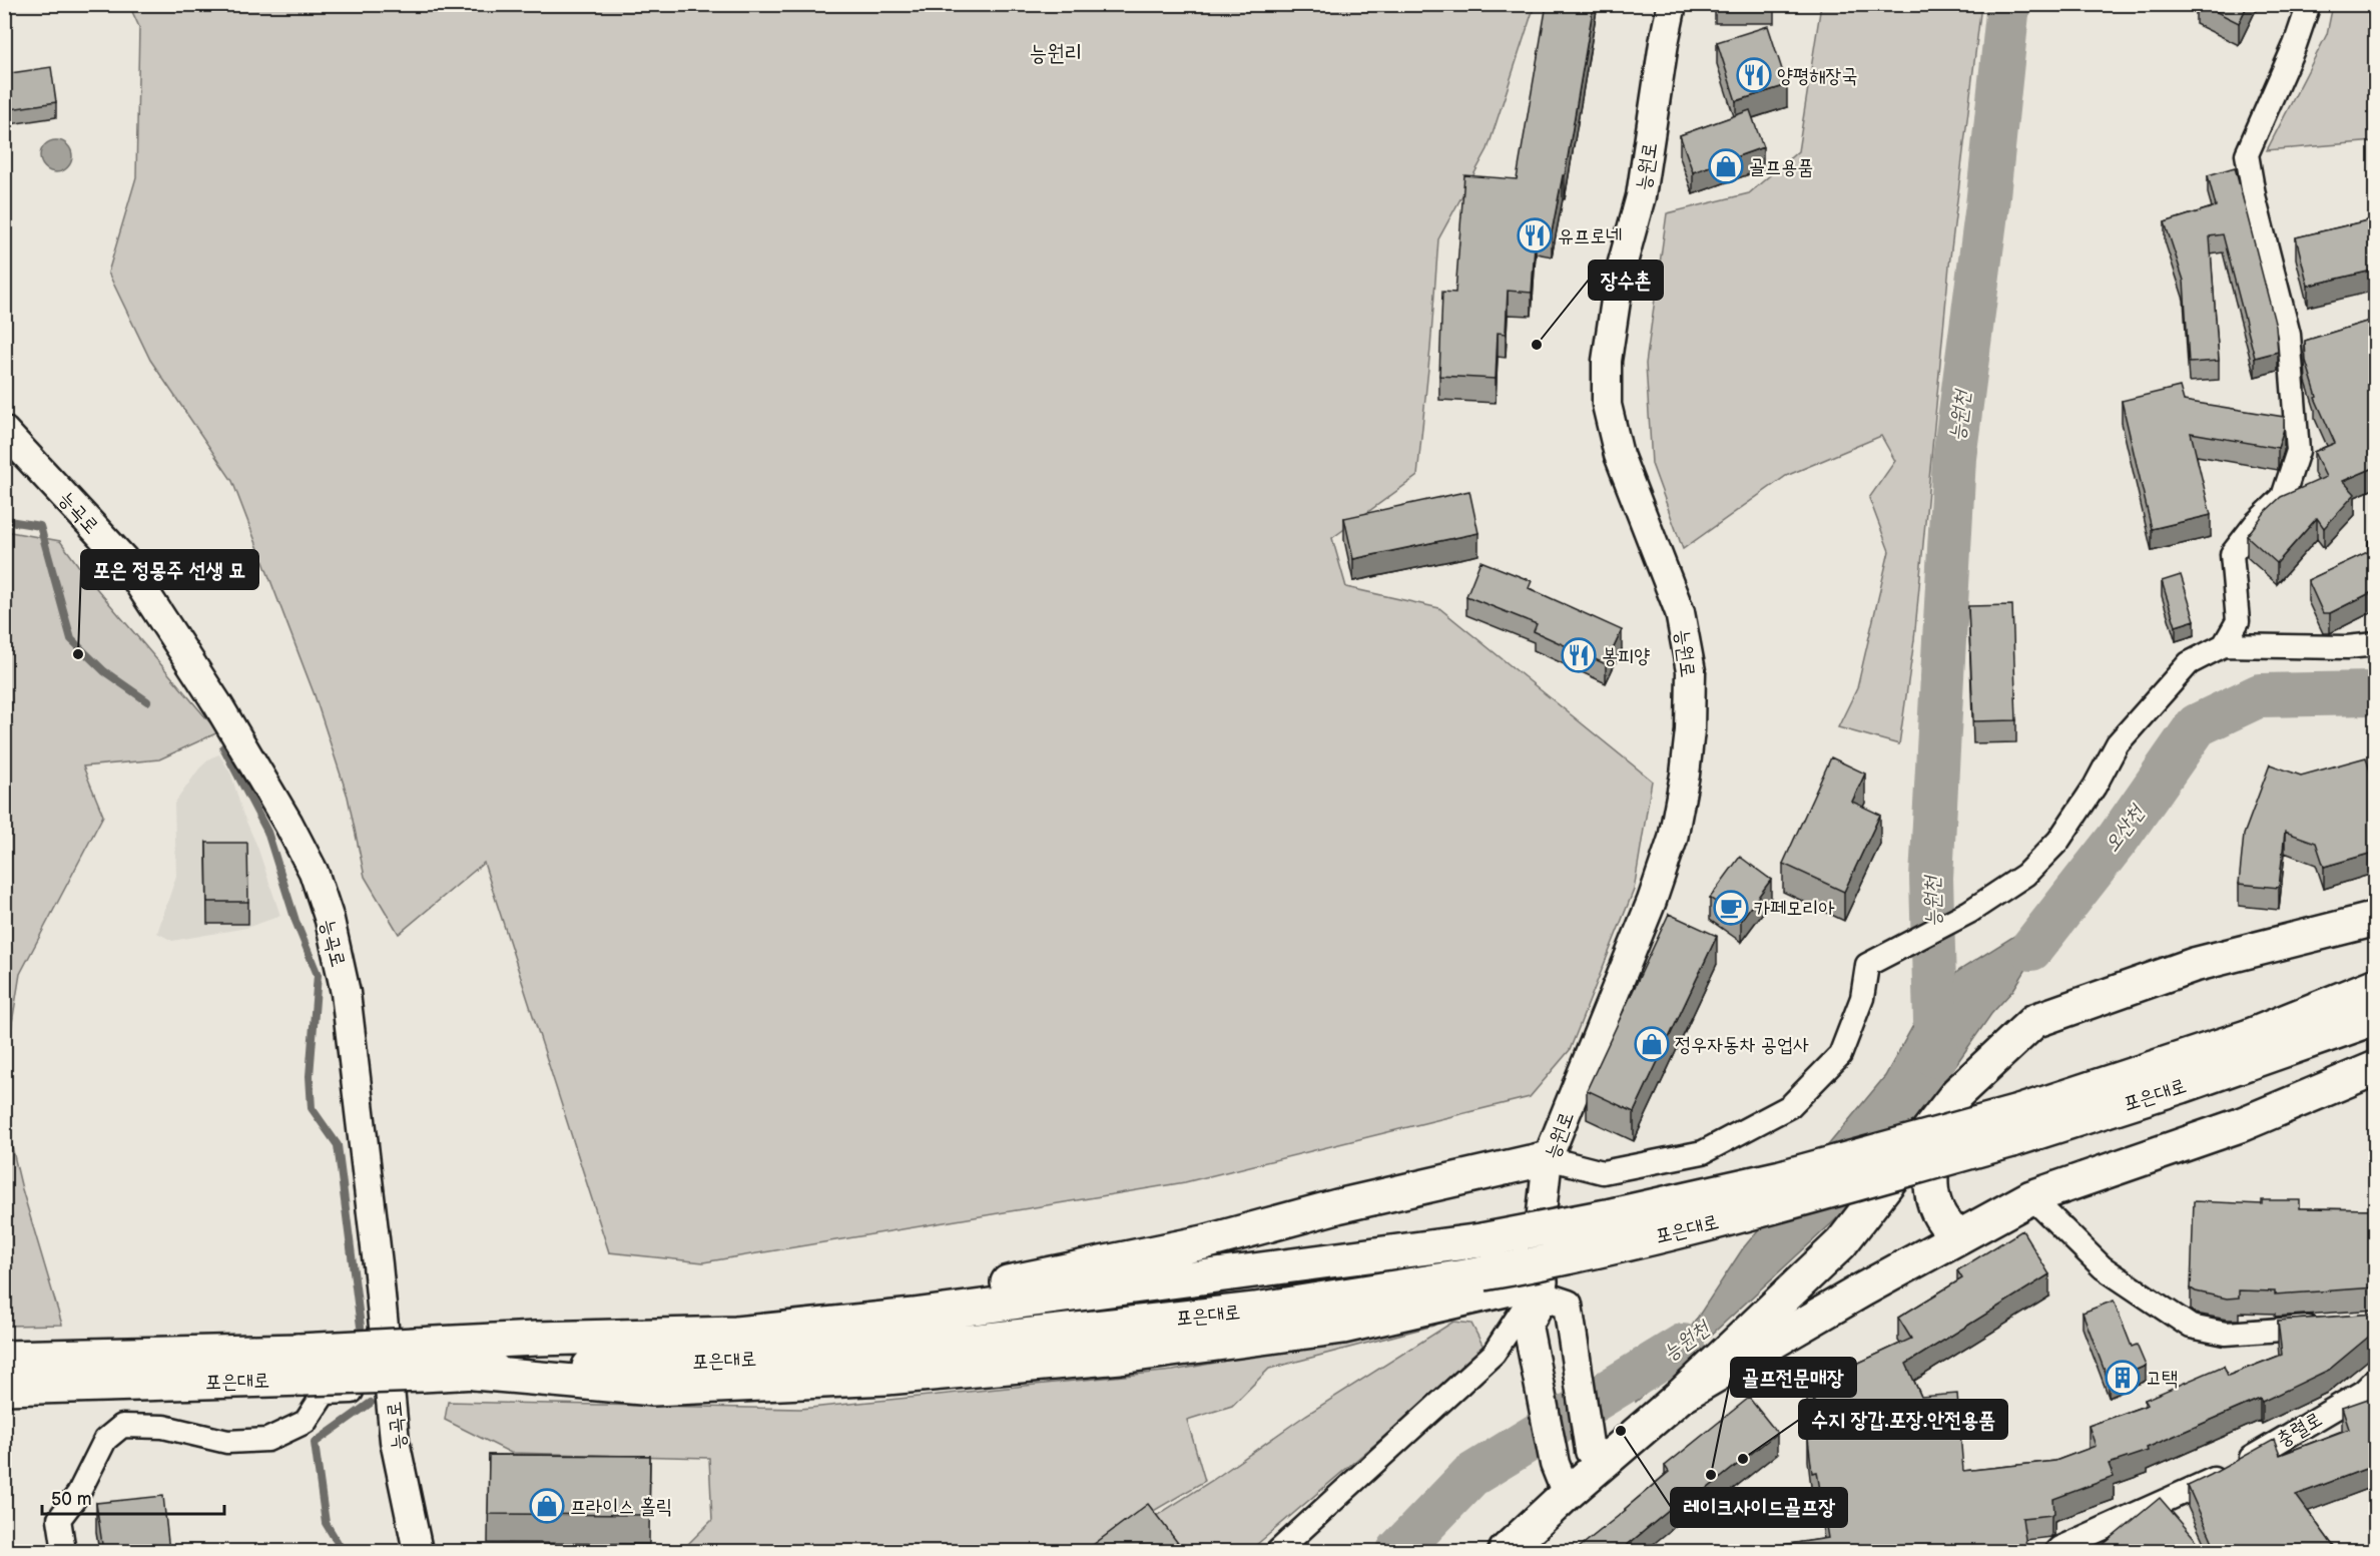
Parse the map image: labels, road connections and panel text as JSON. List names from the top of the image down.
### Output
{
  "streets": {
    "main road": ["포은대로"],
    "street": ["능원로", "능곡로", "충렬로"]
  },
  "districts": ["능원리"],
  "water": ["능원천", "오산천"],
  "places": {
    "restaurant": ["양평해장국", "유프로네", "봉피양"],
    "shop": ["골프용품", "정우자동차 공업사", "프라이스 홀릭"],
    "other": [
      "장수촌",
      "포은 정몽주 선생 묘",
      "레이크사이드골프장",
      "수지 장갑.포장.안전용품",
      "골프전문매장"
    ],
    "cafe": ["카페모리아"],
    "building": ["고택"]
  },
  "scale_bar": "50 m"
}
